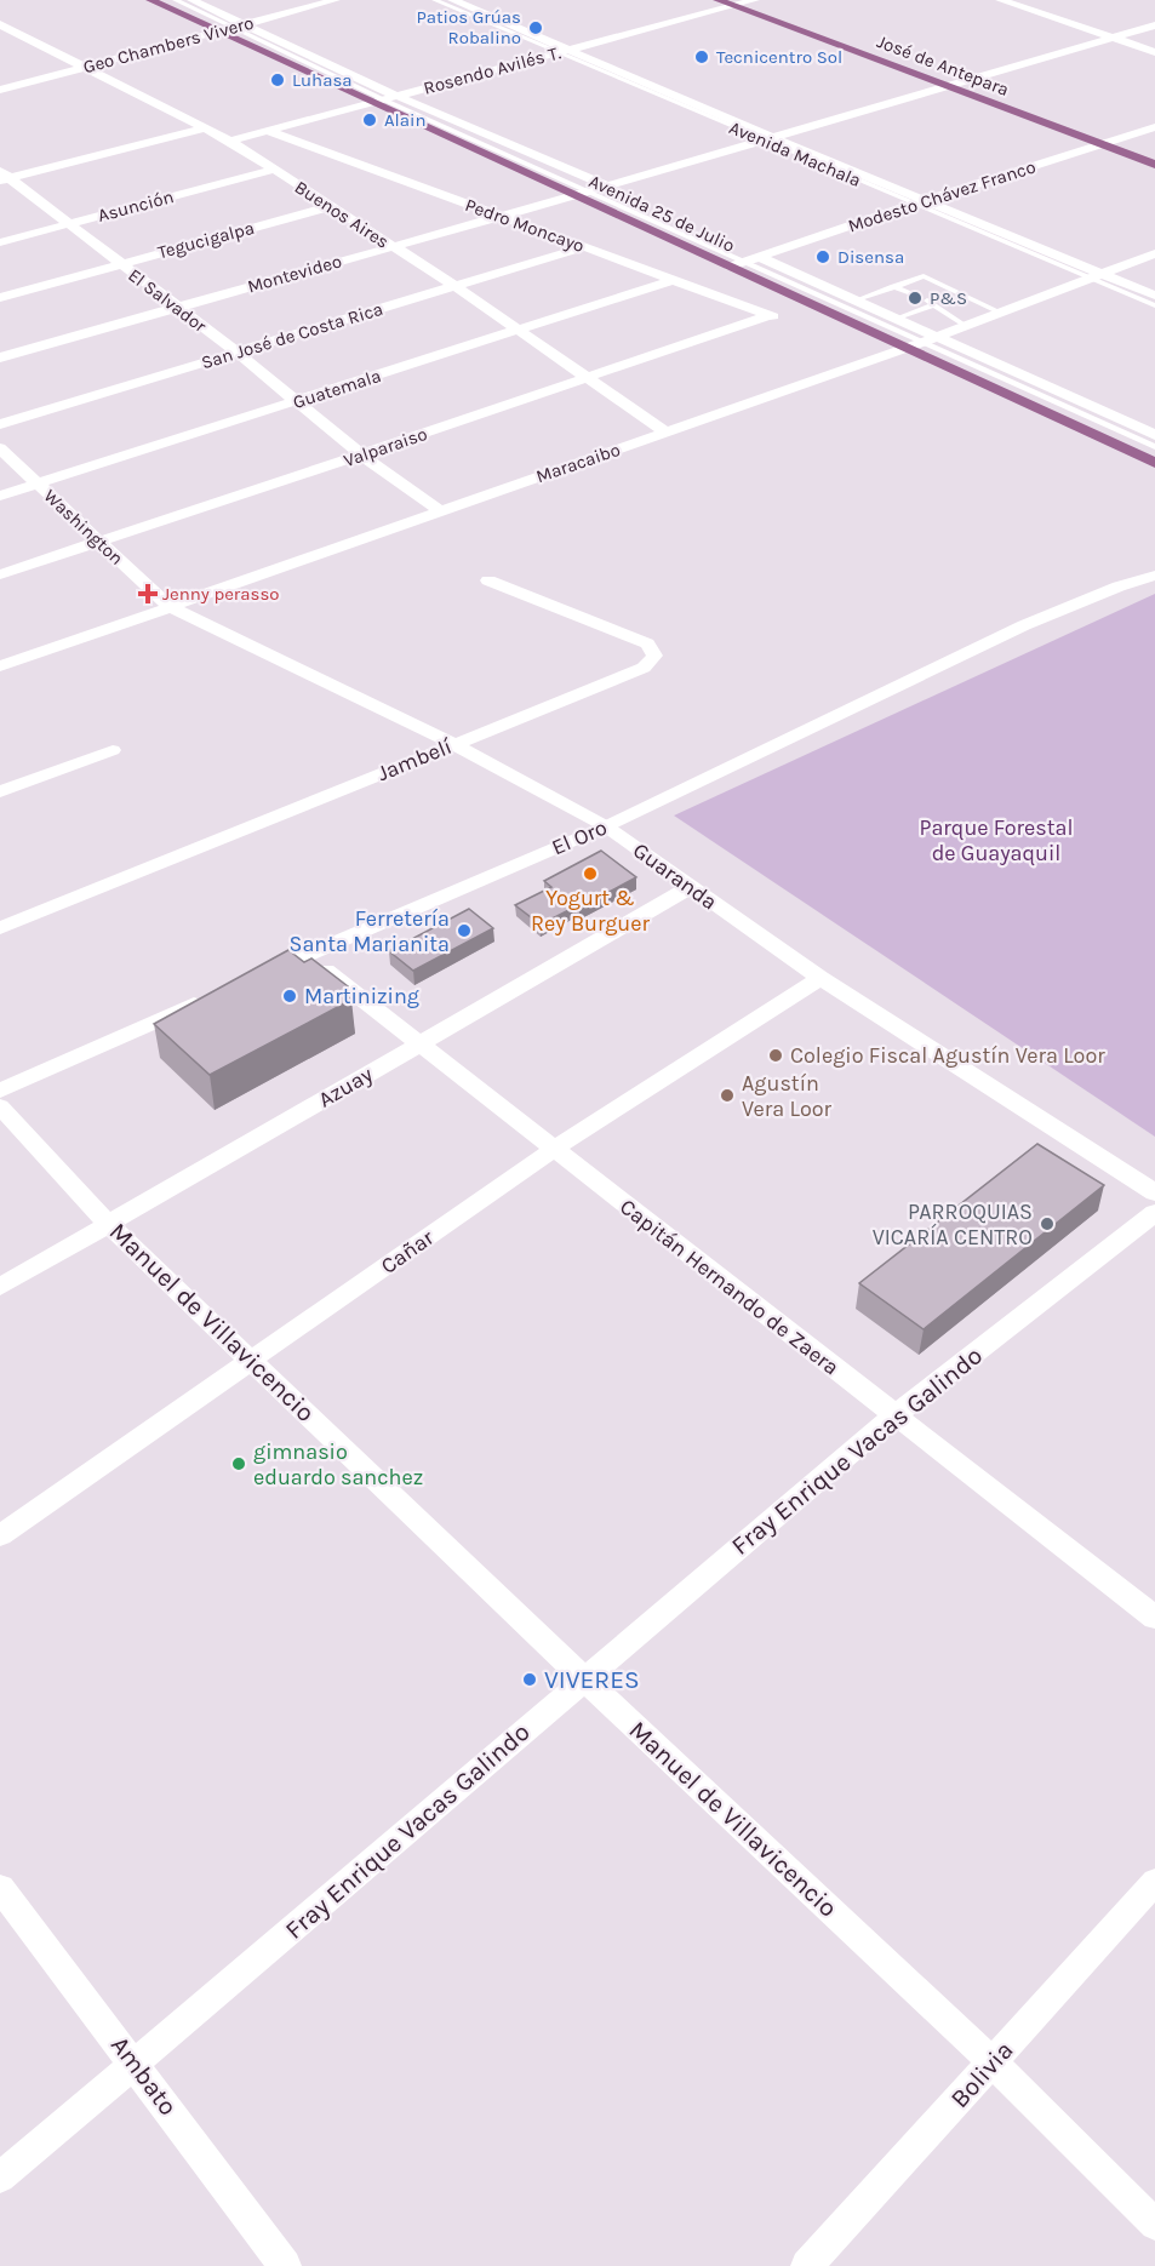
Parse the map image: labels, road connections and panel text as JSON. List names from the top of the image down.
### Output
{
  "streets": {
    "main road": ["José de Antepara", "Avenida 25 de Julio"],
    "street": [
      "Geo Chambers Vivero",
      "Rosendo Avilés T.",
      "Avenida Machala",
      "Modesto Chávez Franco",
      "Asunción",
      "Buenos Aires",
      "Pedro Moncayo",
      "Tegucigalpa",
      "Montevideo",
      "El Salvador",
      "San José de Costa Rica",
      "Guatemala",
      "Valparaiso",
      "Maracaibo",
      "Washington",
      "Jambelí",
      "El Oro",
      "Guaranda",
      "Azuay",
      "Cañar",
      "Capitán Hernando de Zaera",
      "Manuel de Villavicencio",
      "Fray Enrique Vacas Galindo",
      "Bolivia",
      "Ambato"
    ]
  },
  "crossings": [
    ["Geo Chambers Vivero", "Avenida 25 de Julio"],
    ["Geo Chambers Vivero", "Buenos Aires"],
    ["José de Antepara", "Rosendo Avilés T."],
    ["José de Antepara", "Modesto Chávez Franco"],
    ["José de Antepara", "Montevideo"],
    ["Rosendo Avilés T.", "Avenida Machala"],
    ["Rosendo Avilés T.", "Avenida 25 de Julio"],
    ["Rosendo Avilés T.", "Buenos Aires"],
    ["Rosendo Avilés T.", "Pedro Moncayo"],
    ["Avenida Machala", "Modesto Chávez Franco"],
    ["Avenida Machala", "Montevideo"],
    ["Avenida Machala", "Maracaibo"],
    ["Modesto Chávez Franco", "Avenida 25 de Julio"],
    ["Asunción", "Buenos Aires"],
    ["Asunción", "El Salvador"],
    ["Avenida 25 de Julio", "Montevideo"],
    ["Avenida 25 de Julio", "Maracaibo"],
    ["Buenos Aires", "Tegucigalpa"],
    ["Buenos Aires", "Montevideo"],
    ["Buenos Aires", "San José de Costa Rica"],
    ["Buenos Aires", "Guatemala"],
    ["Buenos Aires", "Valparaiso"],
    ["Buenos Aires", "Maracaibo"],
    ["Pedro Moncayo", "Montevideo"],
    ["Pedro Moncayo", "San José de Costa Rica"],
    ["Pedro Moncayo", "Guatemala"],
    ["Pedro Moncayo", "Valparaiso"],
    ["Tegucigalpa", "El Salvador"],
    ["Montevideo", "El Salvador"],
    ["El Salvador", "San José de Costa Rica"],
    ["El Salvador", "Guatemala"],
    ["El Salvador", "Valparaiso"],
    ["El Salvador", "Maracaibo"],
    ["Guatemala", "Washington"],
    ["Valparaiso", "Washington"],
    ["Maracaibo", "Washington"],
    ["Maracaibo", "Guaranda"],
    ["Washington", "Guaranda"],
    ["Jambelí", "Guaranda"],
    ["El Oro", "Guaranda"],
    ["El Oro", "Capitán Hernando de Zaera"],
    ["Guaranda", "Azuay"],
    ["Guaranda", "Cañar"],
    ["Azuay", "Capitán Hernando de Zaera"],
    ["Azuay", "Manuel de Villavicencio"],
    ["Cañar", "Capitán Hernando de Zaera"],
    ["Cañar", "Manuel de Villavicencio"],
    ["Capitán Hernando de Zaera", "Fray Enrique Vacas Galindo"],
    ["Manuel de Villavicencio", "Fray Enrique Vacas Galindo"],
    ["Manuel de Villavicencio", "Bolivia"],
    ["Fray Enrique Vacas Galindo", "Ambato"]
  ],
  "parks": ["Parque Forestal de Guayaquil"],
  "places": {
    "other": [
      "Patios Grúas Robalino",
      "Tecnicentro Sol",
      "Luhasa",
      "Alain",
      "Disensa",
      "P&S",
      "Yogurt & Rey Burguer",
      "Ferretería Santa Marianita",
      "Martinizing",
      "Colegio Fiscal Agustín Vera Loor",
      "Agustín Vera Loor",
      "PARROQUIAS VICARÍA CENTRO",
      "gimnasio eduardo sanchez",
      "VIVERES"
    ],
    "health": ["Jenny perasso"]
  }
}
